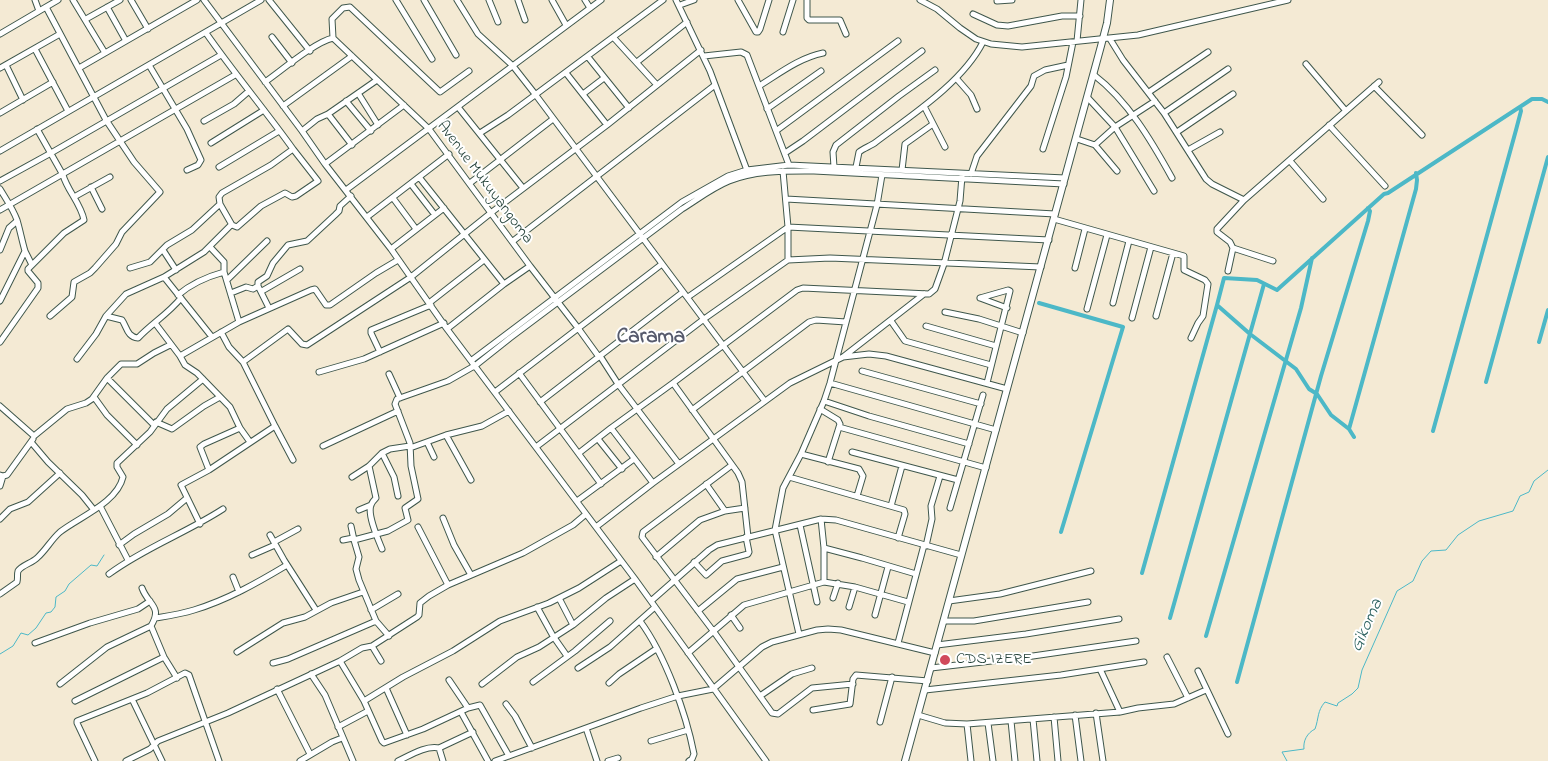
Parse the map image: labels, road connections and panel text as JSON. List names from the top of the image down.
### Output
{
  "streets": {
    "street": ["Avenue Mukuyangoma"]
  },
  "districts": ["Carama"],
  "water": ["Gikoma"],
  "places": ["CDS IZERE"]
}
